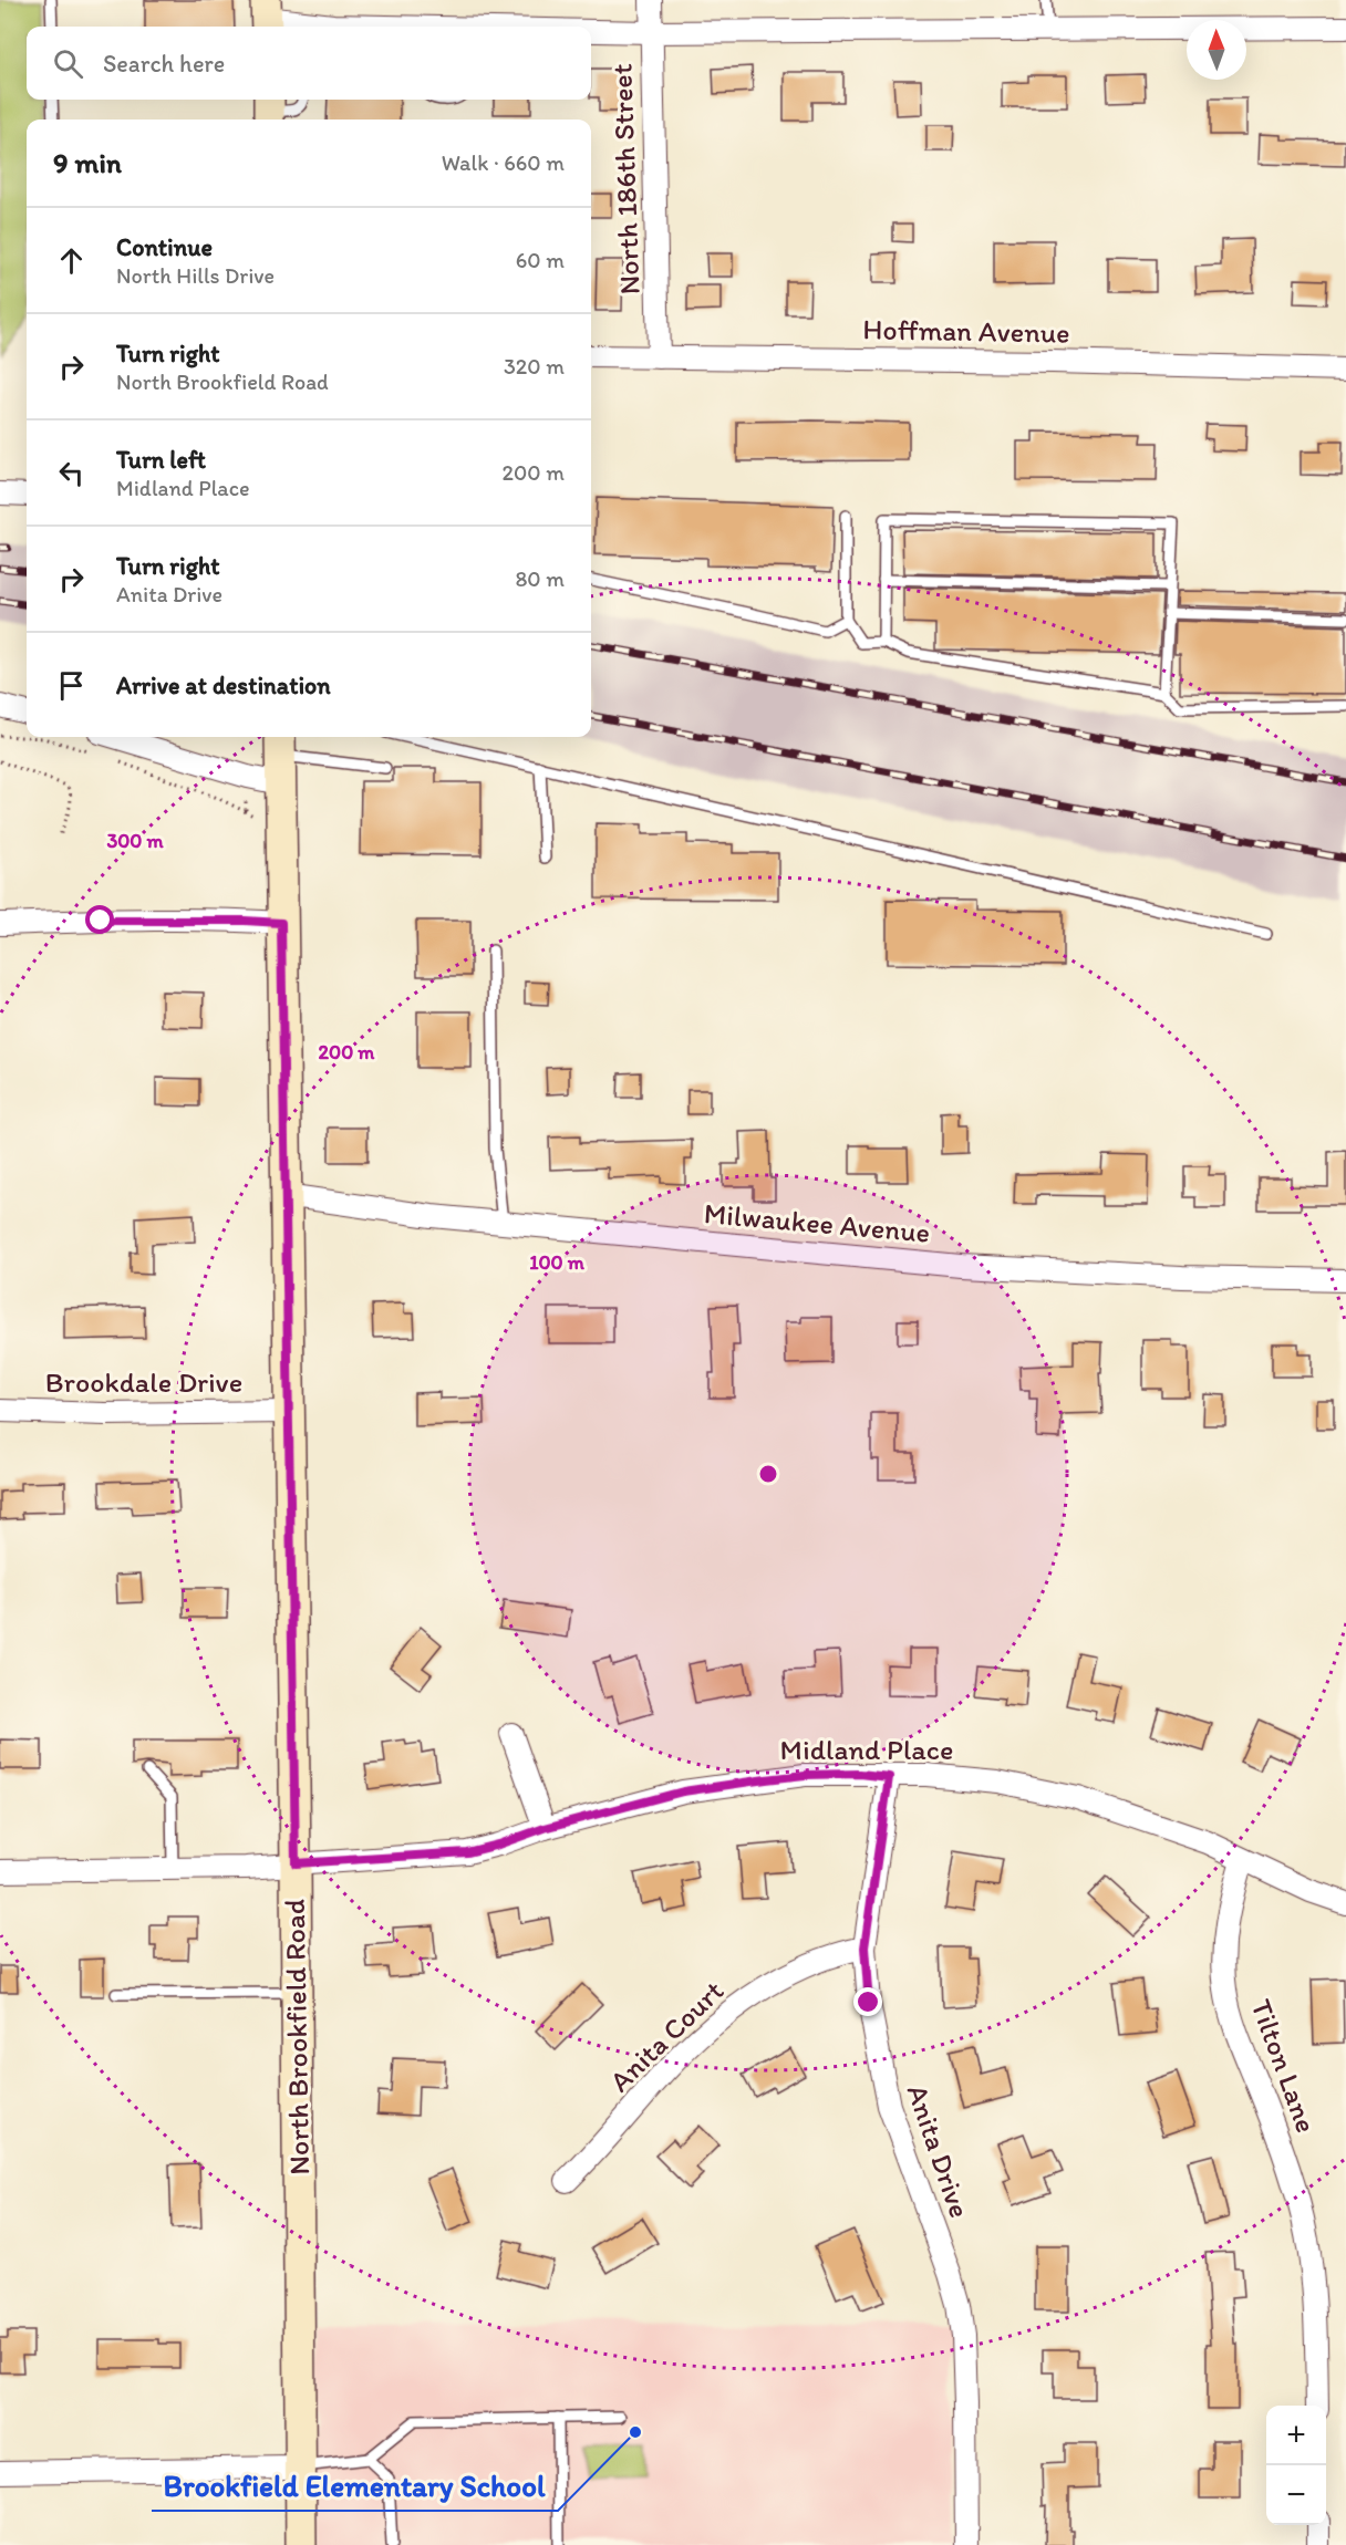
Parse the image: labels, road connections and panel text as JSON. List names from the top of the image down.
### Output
{
  "streets": {
    "street": [
      "North 186th Street",
      "Hoffman Avenue",
      "Milwaukee Avenue",
      "Brookdale Drive",
      "Midland Place",
      "Anita Court",
      "North Brookfield Road",
      "Tilton Lane",
      "Anita Drive"
    ]
  },
  "crossings": [
    ["North 186th Street", "Hoffman Avenue"],
    ["Milwaukee Avenue", "North Brookfield Road"],
    ["Brookdale Drive", "North Brookfield Road"],
    ["Midland Place", "North Brookfield Road"],
    ["Midland Place", "Tilton Lane"],
    ["Midland Place", "Anita Drive"],
    ["Anita Court", "Anita Drive"]
  ],
  "places": ["Brookfield Elementary School"],
  "north": "top",
  "page": {
    "search": "Search here",
    "heading": ["9 min", "Walk · 660 m"],
    "list": [
      ["Continue", "North Hills Drive", "60 m"],
      ["Turn right", "North Brookfield Road", "320 m"],
      ["Turn left", "Midland Place", "200 m"],
      ["Turn right", "Anita Drive", "80 m"],
      "Arrive at destination"
    ],
    "map_buttons": ["+", "−"]
  },
  "rings": ["300 m", "200 m", "100 m"]
}
